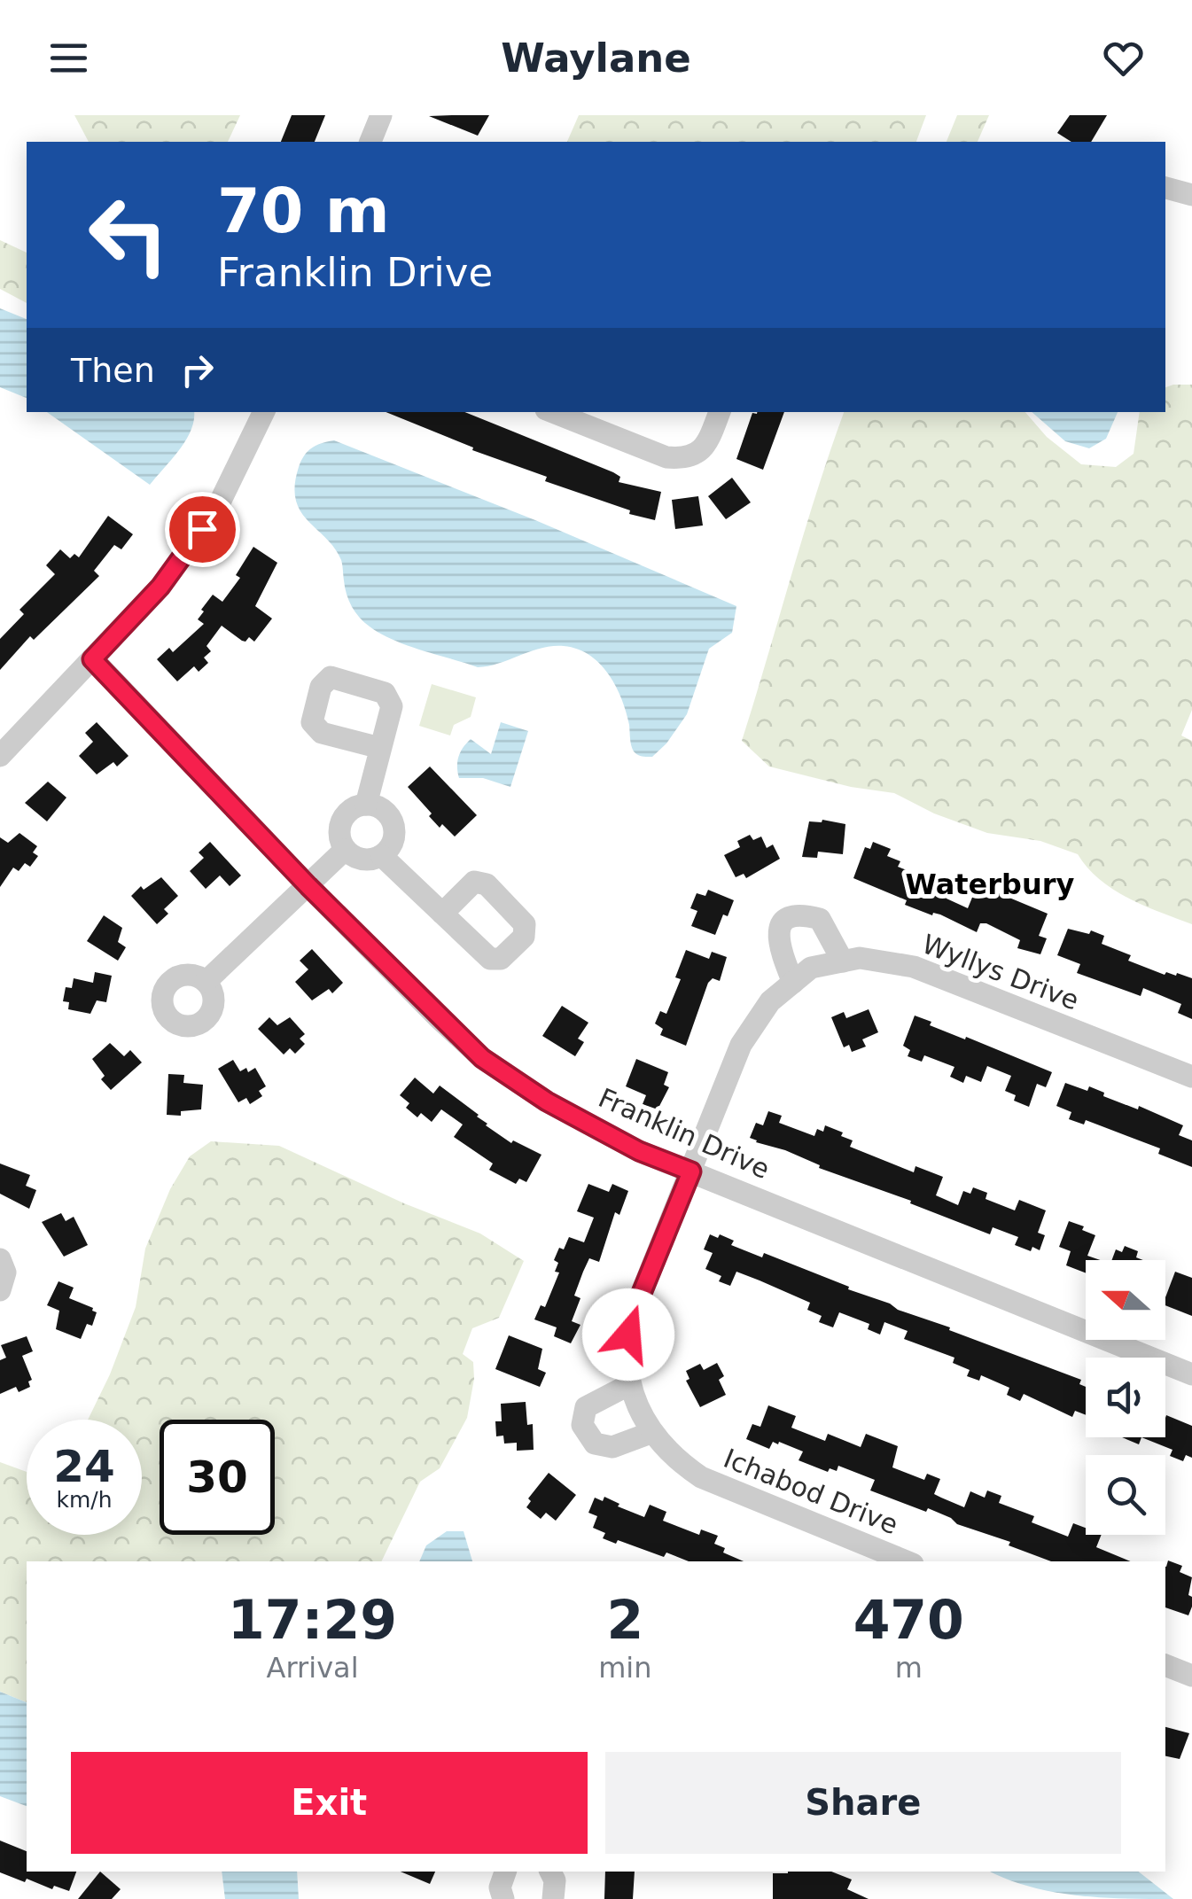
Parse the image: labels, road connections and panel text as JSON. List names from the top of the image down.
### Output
{
  "streets": {
    "street": ["Wyllys Drive", "Franklin Drive", "Ichabod Drive"]
  },
  "crossings": [
    ["Wyllys Drive", "Franklin Drive"],
    ["Wyllys Drive", "Ichabod Drive"],
    ["Franklin Drive", "Ichabod Drive"]
  ],
  "districts": ["Waterbury"],
  "north": "left",
  "page": {
    "header": "Waylane",
    "turn": ["70 m", "Franklin Drive"],
    "then": "Then",
    "speed": "24 km/h",
    "limit": "30",
    "eta": [
      "17:29",
      "Arrival",
      "2",
      "min",
      "470",
      "m"
    ],
    "buttons": ["Exit", "Share"]
  }
}
